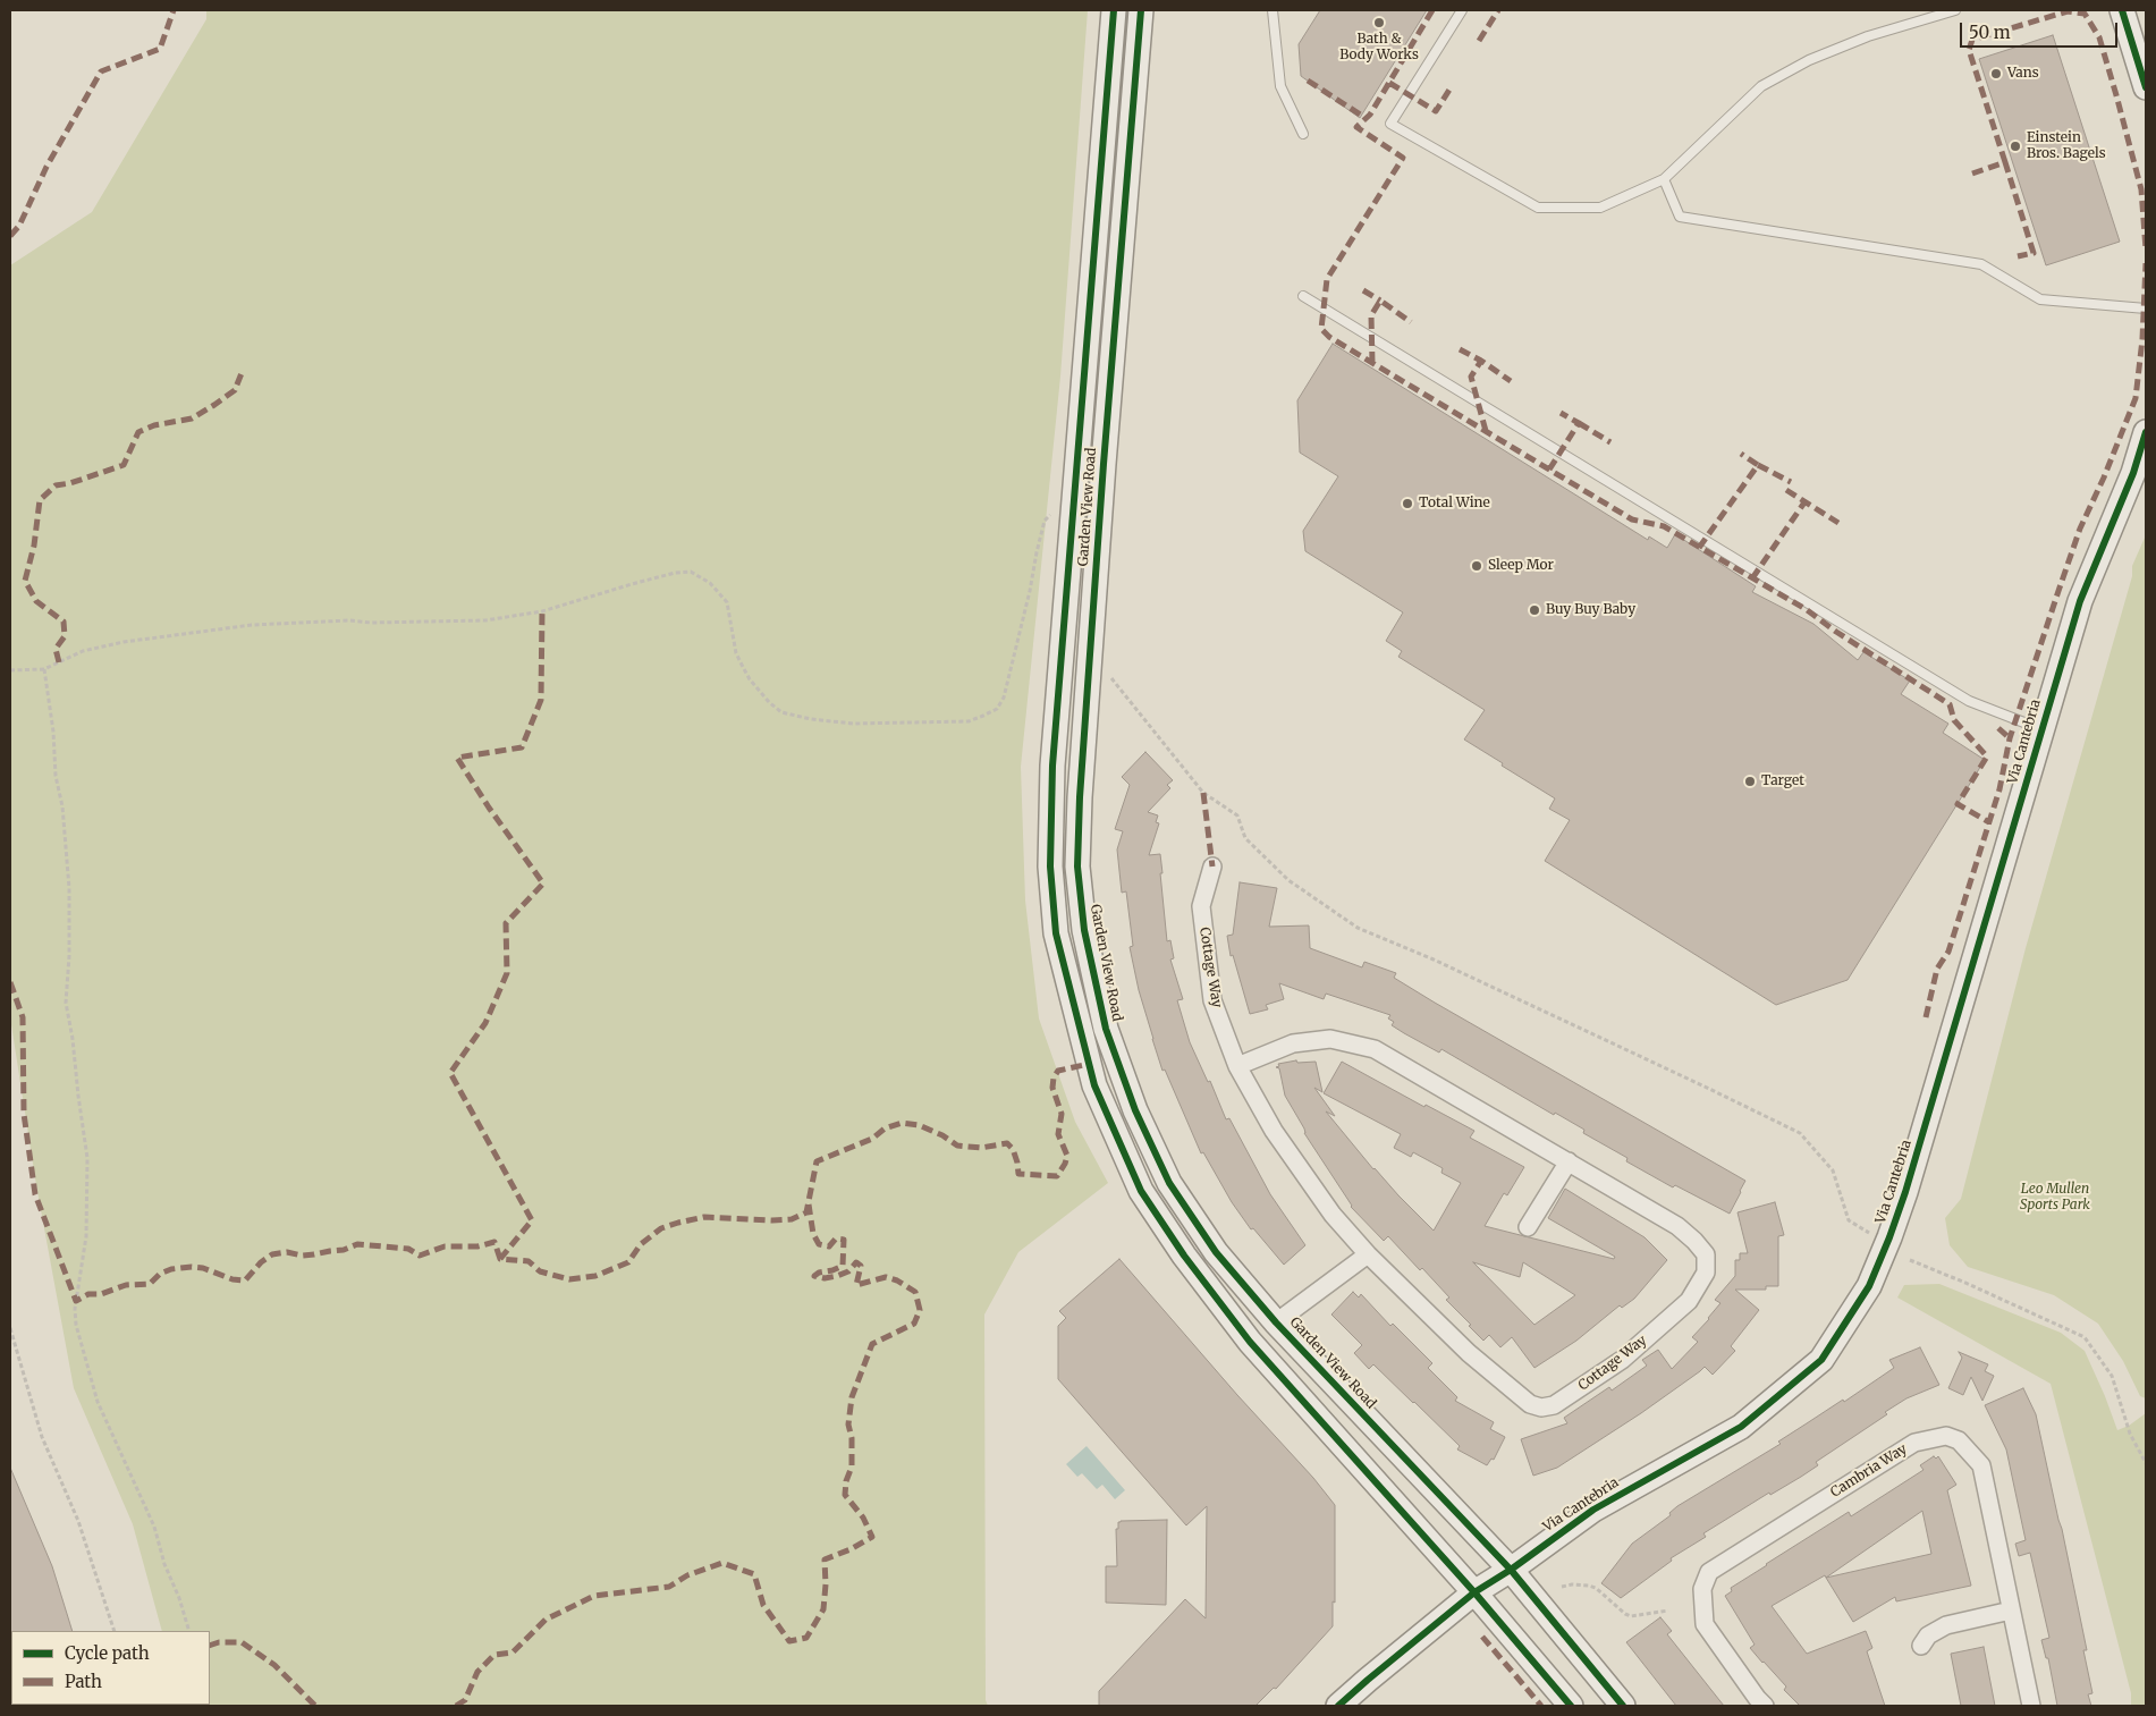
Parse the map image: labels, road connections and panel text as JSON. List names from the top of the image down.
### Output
{
  "streets": {
    "main road": ["Garden View Road", "Via Cantebria"],
    "street": ["Cottage Way", "Cambria Way"]
  },
  "crossings": [
    ["Garden View Road", "Via Cantebria"]
  ],
  "parks": ["Leo Mullen Sports Park"],
  "places": [
    "Bath & Body Works",
    "Vans",
    "Einstein Bros. Bagels",
    "Total Wine",
    "Sleep Mor",
    "Buy Buy Baby",
    "Target"
  ],
  "legend": ["Cycle path", "Path"],
  "scale_bar": "50 m"
}
